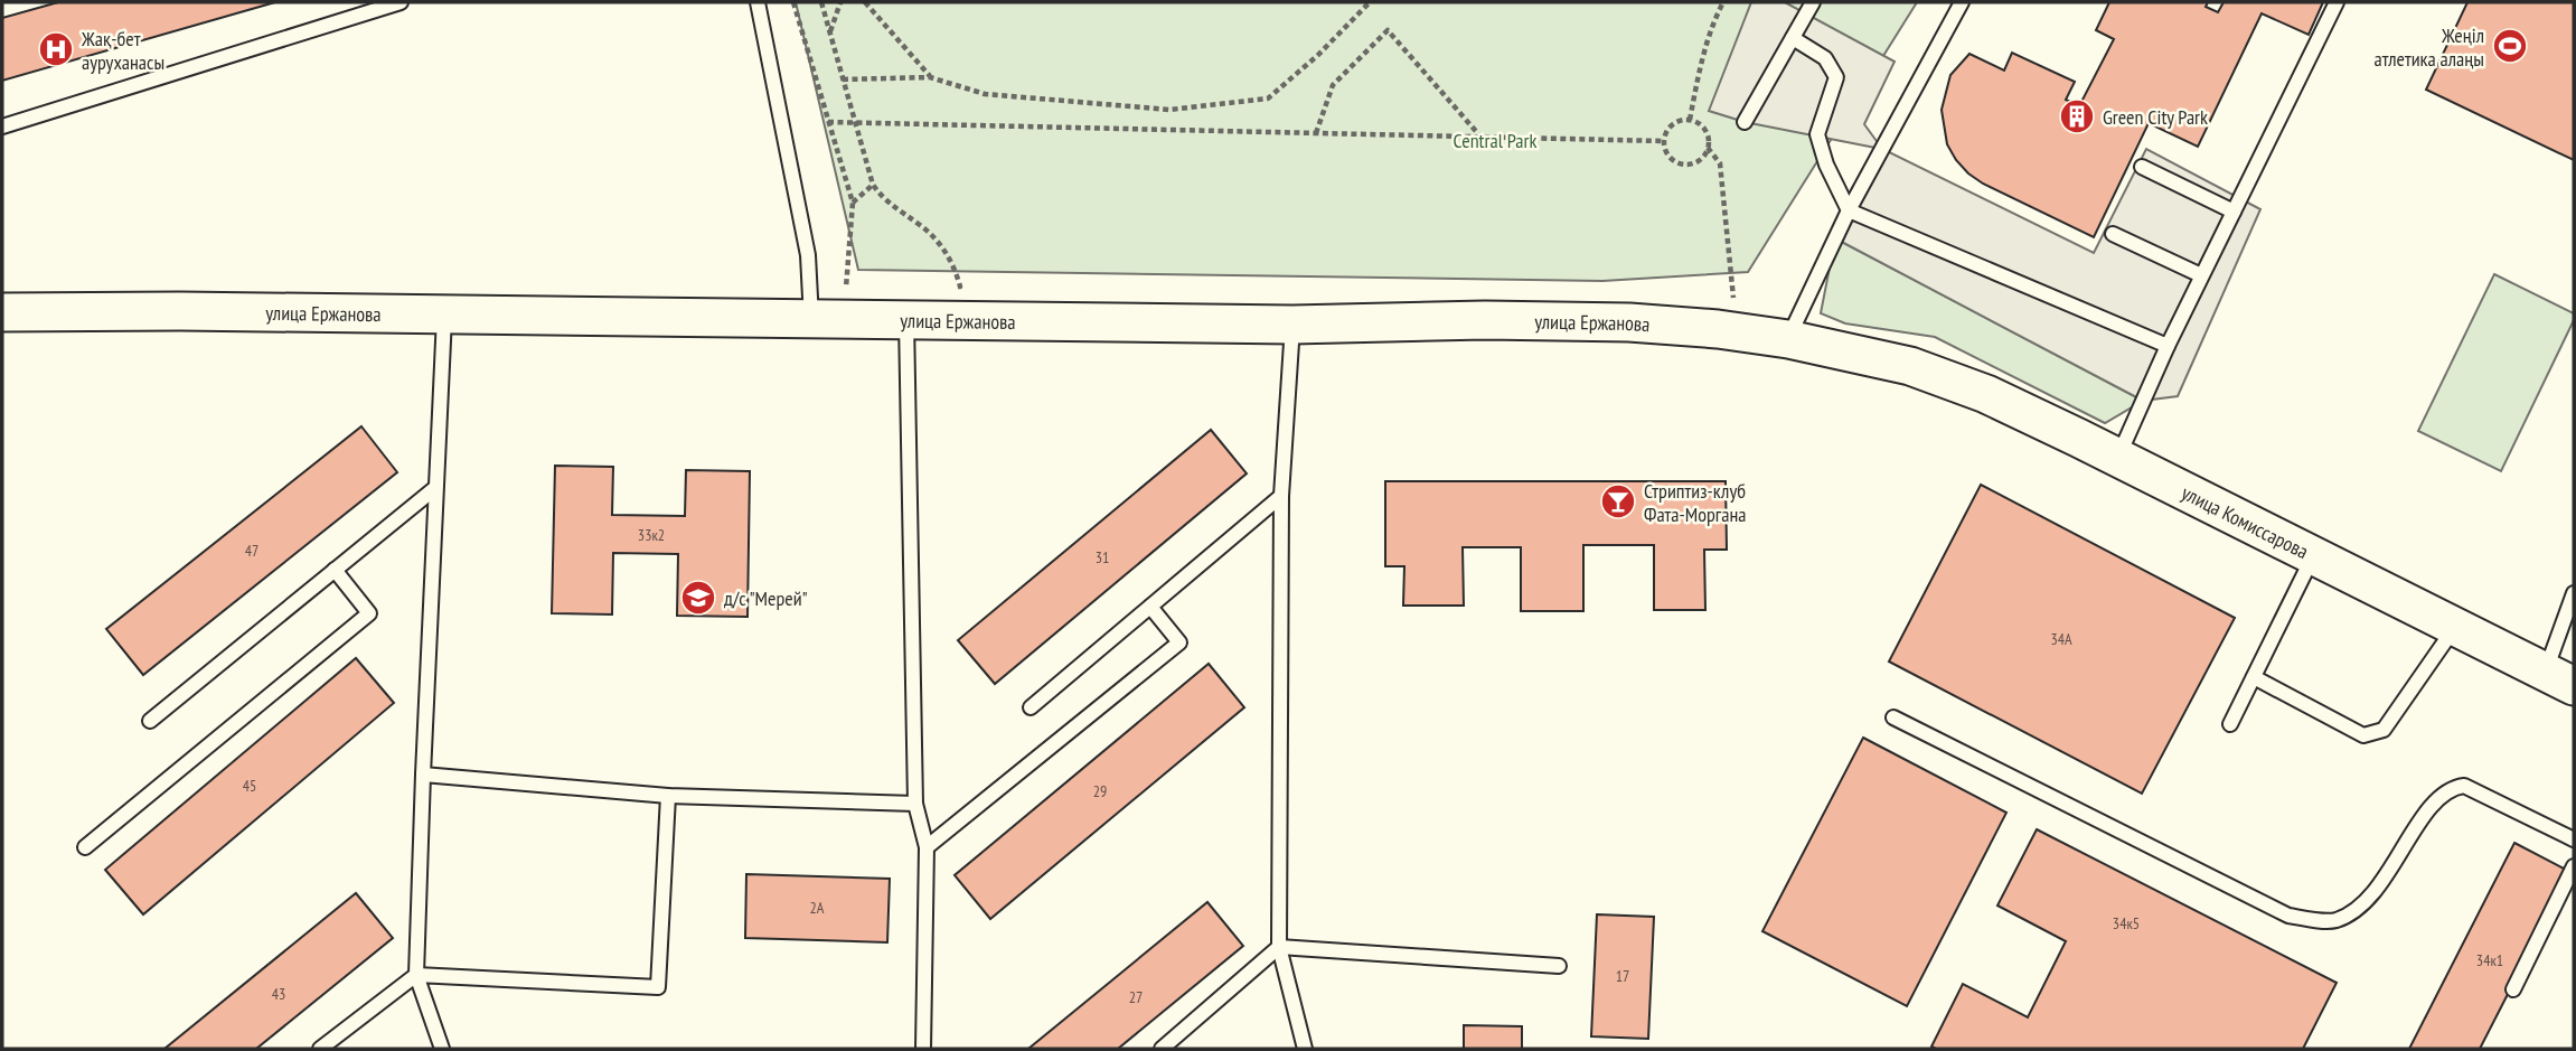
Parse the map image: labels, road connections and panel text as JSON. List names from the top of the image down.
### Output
{
  "streets": {
    "street": ["улица Ержанова", "улица Комиссарова"]
  },
  "crossings": [
    ["улица Ержанова", "улица Комиссарова"]
  ],
  "parks": ["Central Park"],
  "places": {
    "sports": ["Жеңіл атлетика алаңы"],
    "hospital": ["Жақ-бет ауруханасы"],
    "building": ["Green City Park"],
    "bar": ["Стриптиз-клуб Фата-Моргана"],
    "school or university": ["д/с \"Мерей\""]
  },
  "house_numbers": [
    "33к2",
    "47",
    "31",
    "34А",
    "45",
    "29",
    "2А",
    "34к5",
    "34к1",
    "17",
    "43",
    "27"
  ]
}
